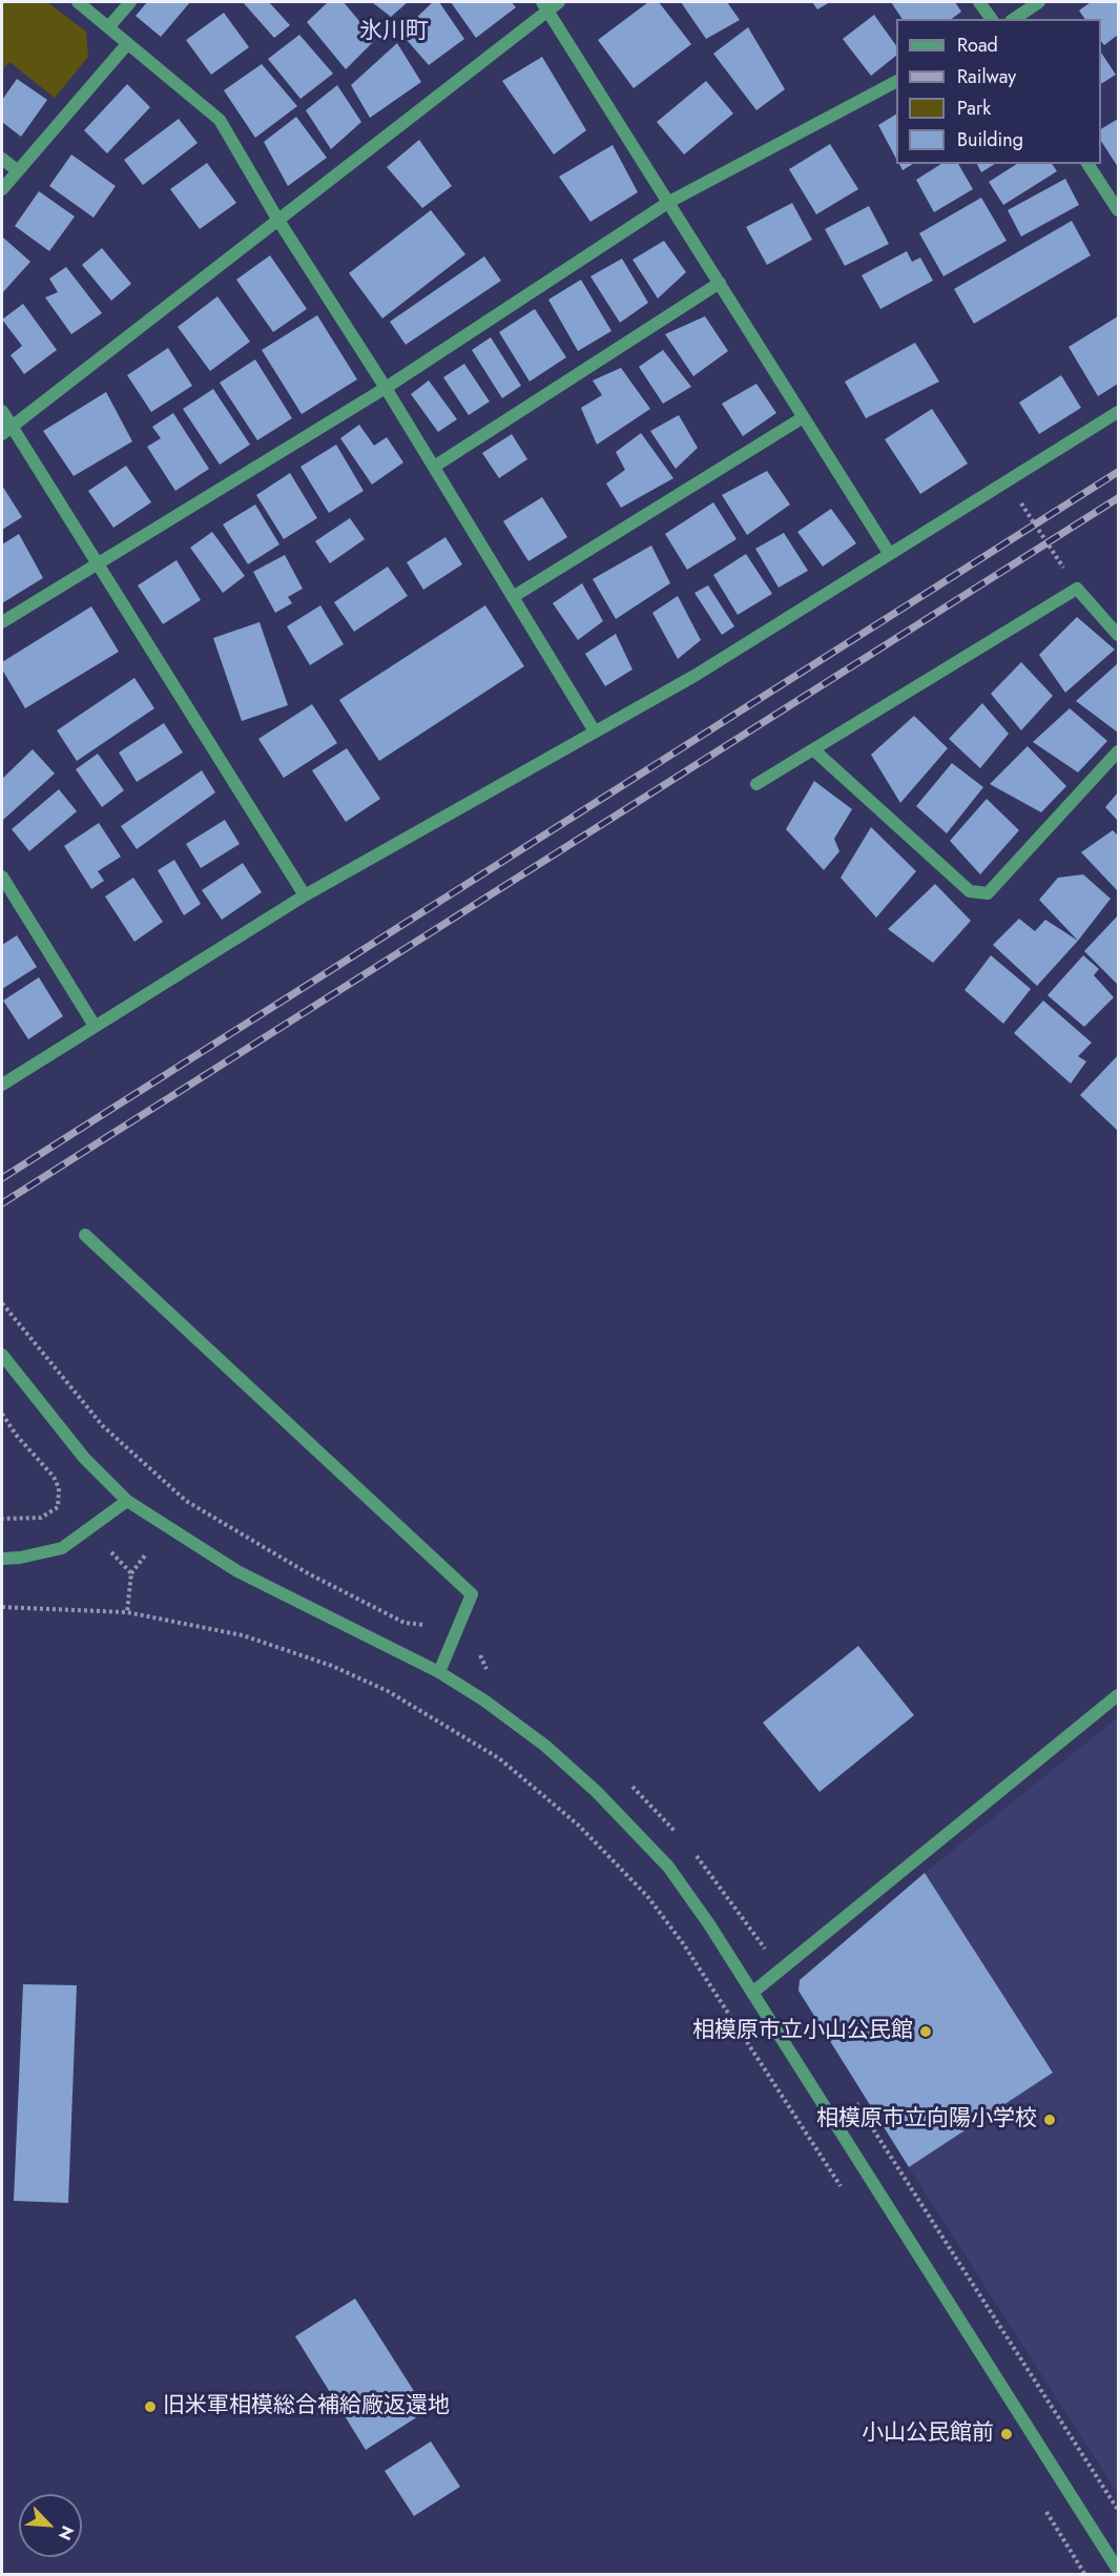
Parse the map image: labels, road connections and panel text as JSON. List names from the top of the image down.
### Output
{
  "districts": ["氷川町"],
  "places": [
    "相模原市立小山公民館",
    "相模原市立向陽小学校",
    "旧米軍相模総合補給廠返還地",
    "小山公民館前"
  ],
  "legend": [
    "Road",
    "Railway",
    "Park",
    "Building"
  ],
  "north": "bottom right"
}
